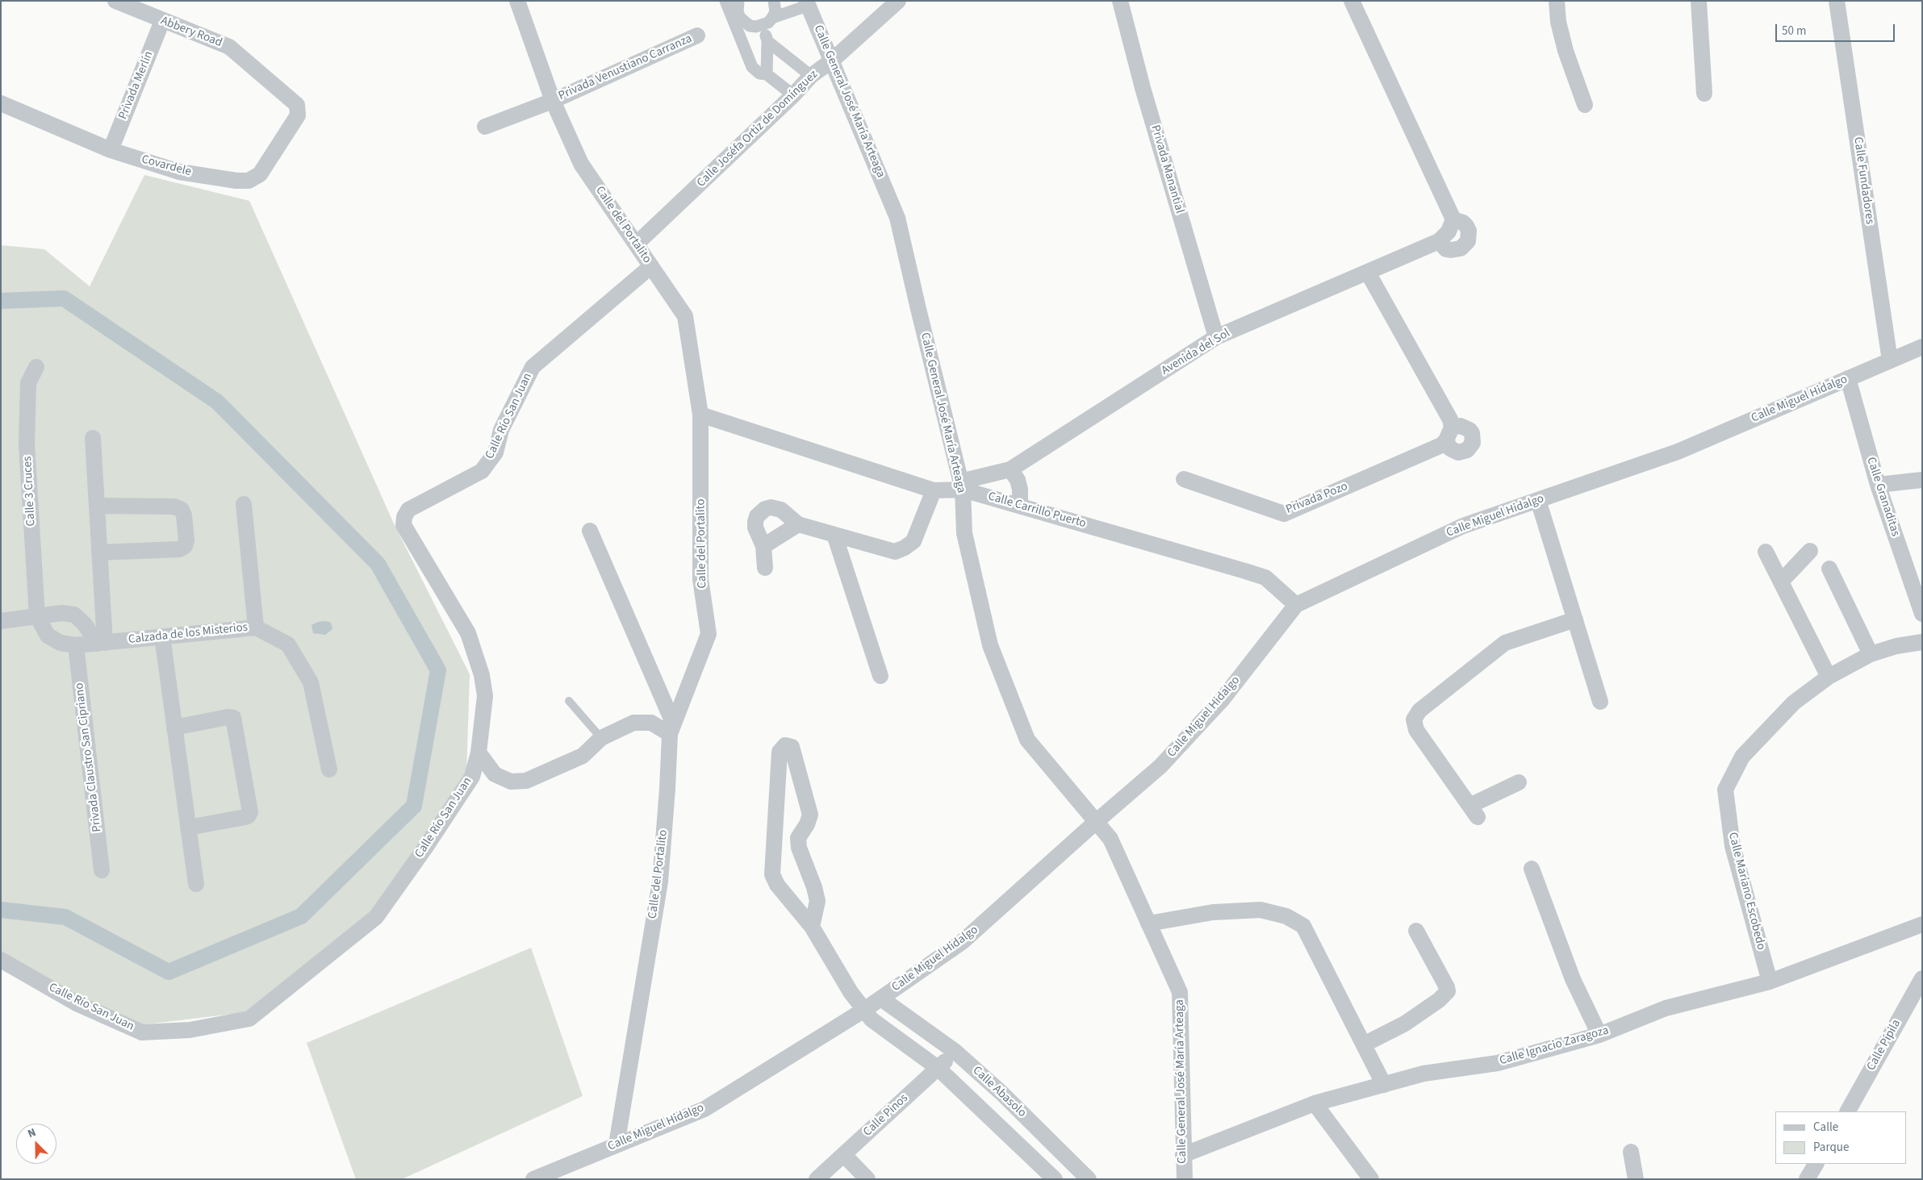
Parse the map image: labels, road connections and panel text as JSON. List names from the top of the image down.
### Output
{
  "streets": {
    "street": [
      "Abbery Road",
      "Privada Venustiano Carranza",
      "Privada Merlín",
      "Calle General José María Arteaga",
      "Calle Joséfa Ortiz de Domínguez",
      "Covardele",
      "Privada Manantial",
      "Calle Fundadores",
      "Calle del Portalito",
      "Avenida del Sol",
      "Calle Miguel Hidalgo",
      "Calle Río San Juan",
      "Calle 3 Cruces",
      "Calle Granaditas",
      "Privada Pozo",
      "Calle Carrillo Puerto",
      "Calzada de los Misterios",
      "Privada Claustro San Cipriano",
      "Calle Mariano Escobedo",
      "Calle Pípila",
      "Calle Ignacio Zaragoza",
      "Calle Abasolo",
      "Calle Pinos"
    ]
  },
  "crossings": [
    ["Abbery Road", "Privada Merlín"],
    ["Abbery Road", "Covardele"],
    ["Privada Venustiano Carranza", "Calle del Portalito"],
    ["Privada Merlín", "Covardele"],
    ["Calle General José María Arteaga", "Calle Joséfa Ortiz de Domínguez"],
    ["Calle General José María Arteaga", "Avenida del Sol"],
    ["Calle General José María Arteaga", "Calle Miguel Hidalgo"],
    ["Calle General José María Arteaga", "Calle Carrillo Puerto"],
    ["Calle General José María Arteaga", "Calle Ignacio Zaragoza"],
    ["Calle Joséfa Ortiz de Domínguez", "Calle del Portalito"],
    ["Privada Manantial", "Avenida del Sol"],
    ["Calle Fundadores", "Calle Miguel Hidalgo"],
    ["Calle del Portalito", "Calle Miguel Hidalgo"],
    ["Calle del Portalito", "Calle Río San Juan"],
    ["Calle del Portalito", "Calle Carrillo Puerto"],
    ["Avenida del Sol", "Privada Pozo"],
    ["Avenida del Sol", "Calle Carrillo Puerto"],
    ["Calle Miguel Hidalgo", "Calle Granaditas"],
    ["Calle Miguel Hidalgo", "Calle Carrillo Puerto"],
    ["Calle Miguel Hidalgo", "Calle Abasolo"],
    ["Calle 3 Cruces", "Calzada de los Misterios"],
    ["Calzada de los Misterios", "Privada Claustro San Cipriano"],
    ["Calle Mariano Escobedo", "Calle Ignacio Zaragoza"],
    ["Calle Abasolo", "Calle Pinos"]
  ],
  "legend": ["Calle", "Parque"],
  "scale_bar": "50 m",
  "north": "top left"
}
